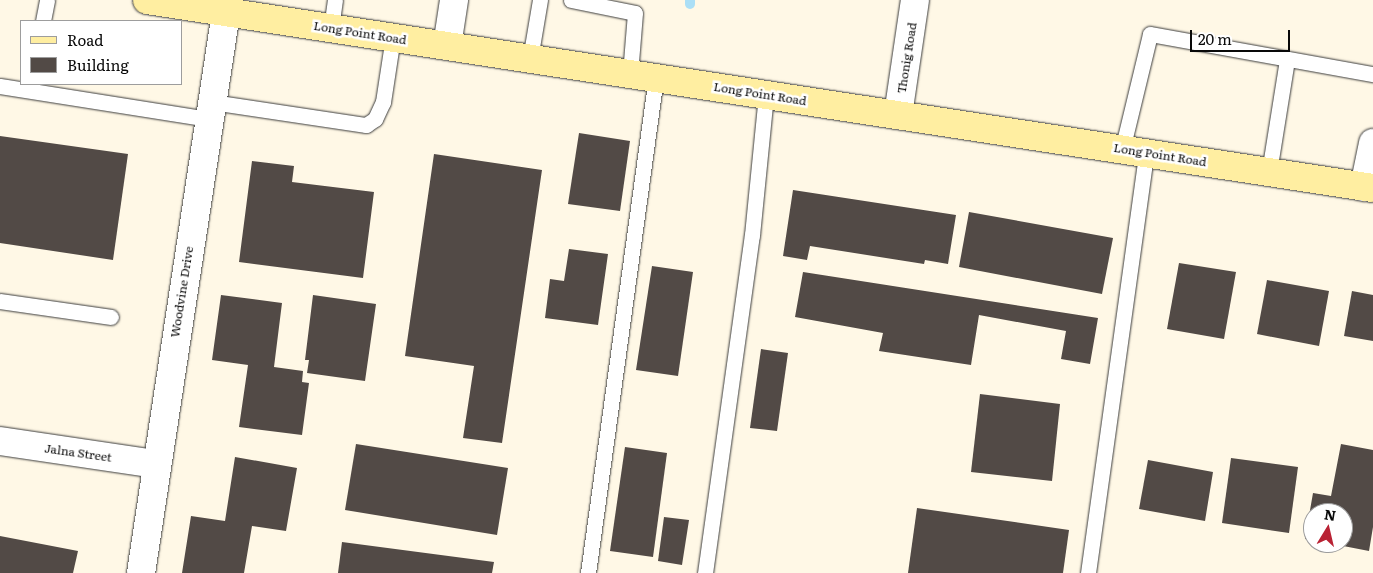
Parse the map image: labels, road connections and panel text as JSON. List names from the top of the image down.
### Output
{
  "streets": {
    "main road": ["Long Point Road"],
    "street": ["Thonig Road", "Woodvine Drive", "Jalna Street"]
  },
  "crossings": [
    ["Long Point Road", "Thonig Road"],
    ["Long Point Road", "Woodvine Drive"],
    ["Woodvine Drive", "Jalna Street"]
  ],
  "legend": ["Road", "Building"],
  "scale_bar": "20 m",
  "north": "top"
}
